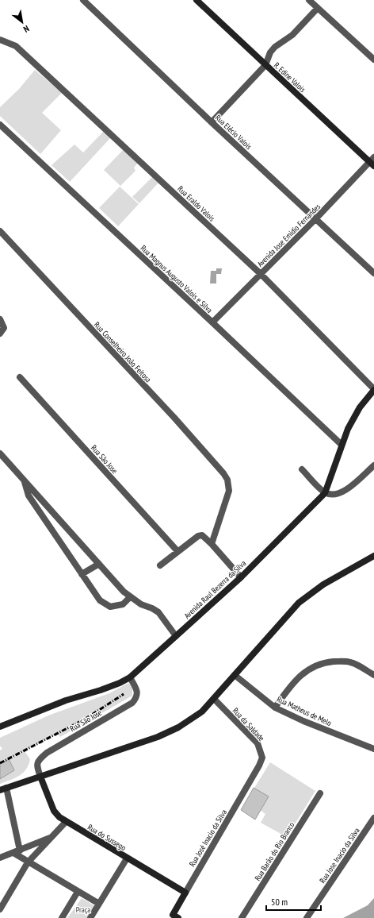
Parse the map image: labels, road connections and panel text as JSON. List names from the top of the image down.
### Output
{
  "streets": {
    "street": [
      "R. Edine Valois",
      "Rua Elécio Valois",
      "Rua Eraldo Valois",
      "Avenida Jose Emidio Fernandes",
      "Rua Magnus Augusto Valois e Silva",
      "Rua Conselheiro João Feitosa",
      "Rua São Jose",
      "Avenida Raul Bezerra da Silva",
      "Rua Matheus de Melo",
      "Rua da Saldade",
      "Rua do Sussego",
      "Rua José Inacio da Silva",
      "Rua Barão do Rio Branco",
      "Rua Jose Inacio da Silva"
    ]
  },
  "crossings": [
    ["R. Edine Valois", "Avenida Jose Emidio Fernandes"],
    ["Rua Elécio Valois", "Avenida Jose Emidio Fernandes"],
    ["Rua Eraldo Valois", "Avenida Jose Emidio Fernandes"],
    ["Rua Eraldo Valois", "Avenida Raul Bezerra da Silva"],
    ["Avenida Jose Emidio Fernandes", "Rua Magnus Augusto Valois e Silva"],
    ["Rua Magnus Augusto Valois e Silva", "Avenida Raul Bezerra da Silva"],
    ["Rua São Jose", "Avenida Raul Bezerra da Silva"],
    ["Rua São Jose", "Rua do Sussego"],
    ["Rua da Saldade", "Rua José Inacio da Silva"],
    ["Rua do Sussego", "Rua José Inacio da Silva"]
  ],
  "parks": ["Praça"],
  "scale_bar": "50 m",
  "north": "bottom right"
}
